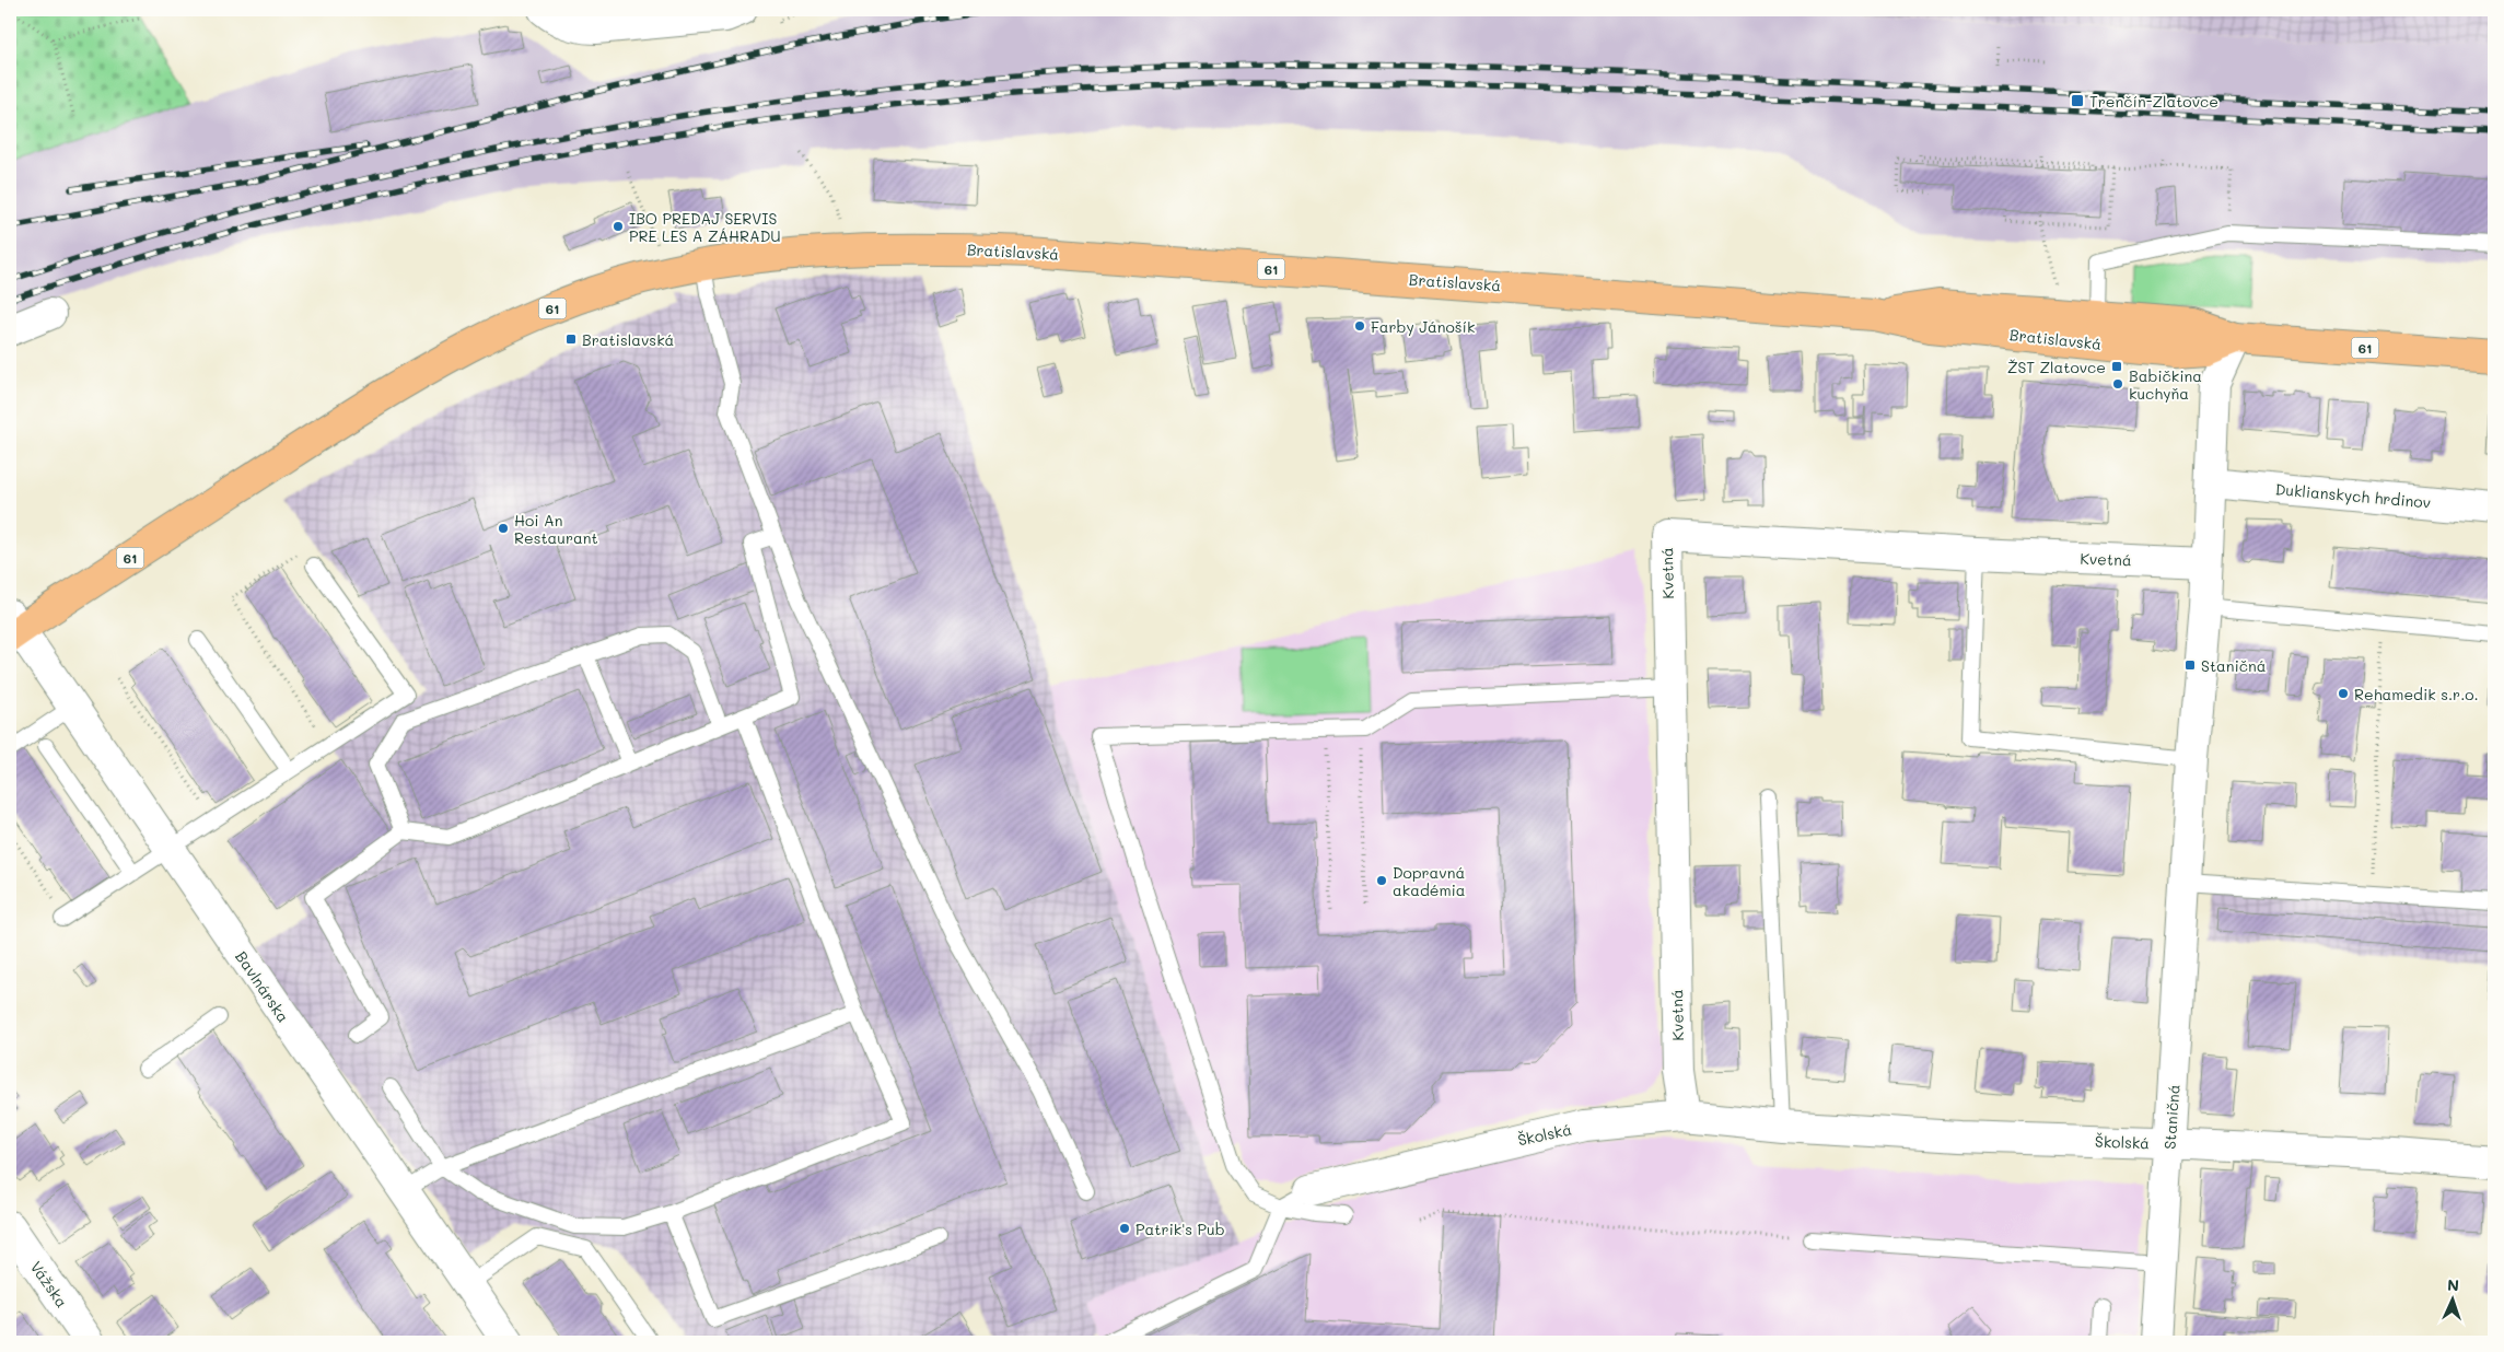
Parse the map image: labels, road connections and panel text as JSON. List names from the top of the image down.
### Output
{
  "streets": {
    "main road": ["Bratislavská", "61"],
    "street": [
      "Duklianskych hrdinov",
      "Kvetná",
      "Bavlnárska",
      "Staničná",
      "Školská",
      "Vážska"
    ]
  },
  "crossings": [
    ["Bratislavská", "Bavlnárska"],
    ["Bratislavská", "Staničná"],
    ["Duklianskych hrdinov", "Staničná"],
    ["Kvetná", "Staničná"],
    ["Kvetná", "Školská"],
    ["Staničná", "Školská"]
  ],
  "places": {
    "transit": [
      "Trenčín-Zlatovce",
      "Bratislavská",
      "ŽST Zlatovce",
      "Staničná"
    ],
    "other": [
      "IBO PREDAJ SERVIS PRE LES A ZÁHRADU",
      "Farby Jánošík",
      "Babičkina kuchyňa",
      "Hoi An Restaurant",
      "Rehamedik s.r.o.",
      "Dopravná akadémia",
      "Patrik's Pub"
    ]
  },
  "north": "top"
}
